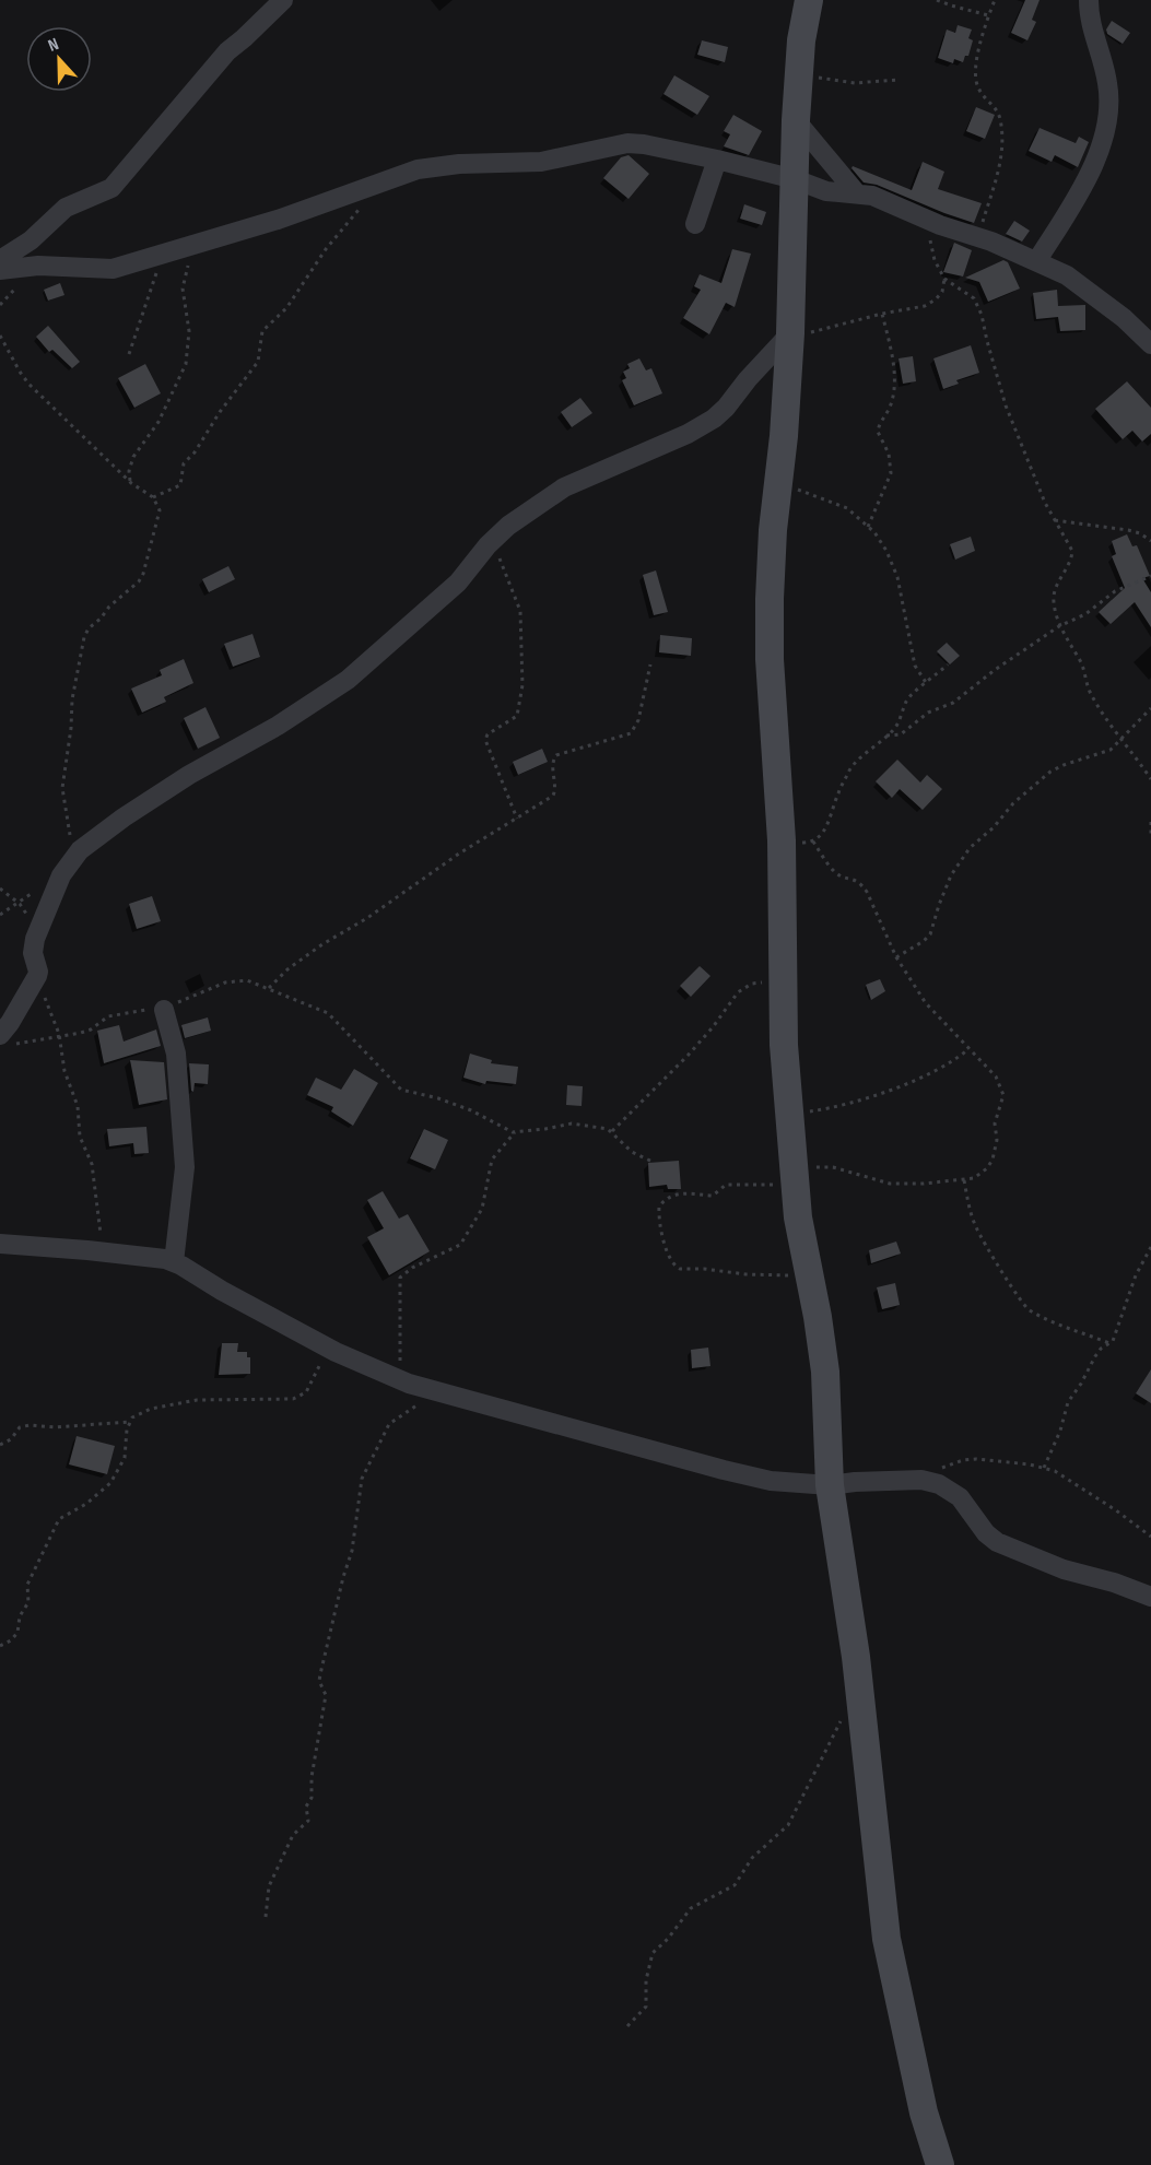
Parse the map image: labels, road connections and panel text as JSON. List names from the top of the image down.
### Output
{
  "north": "top"
}
